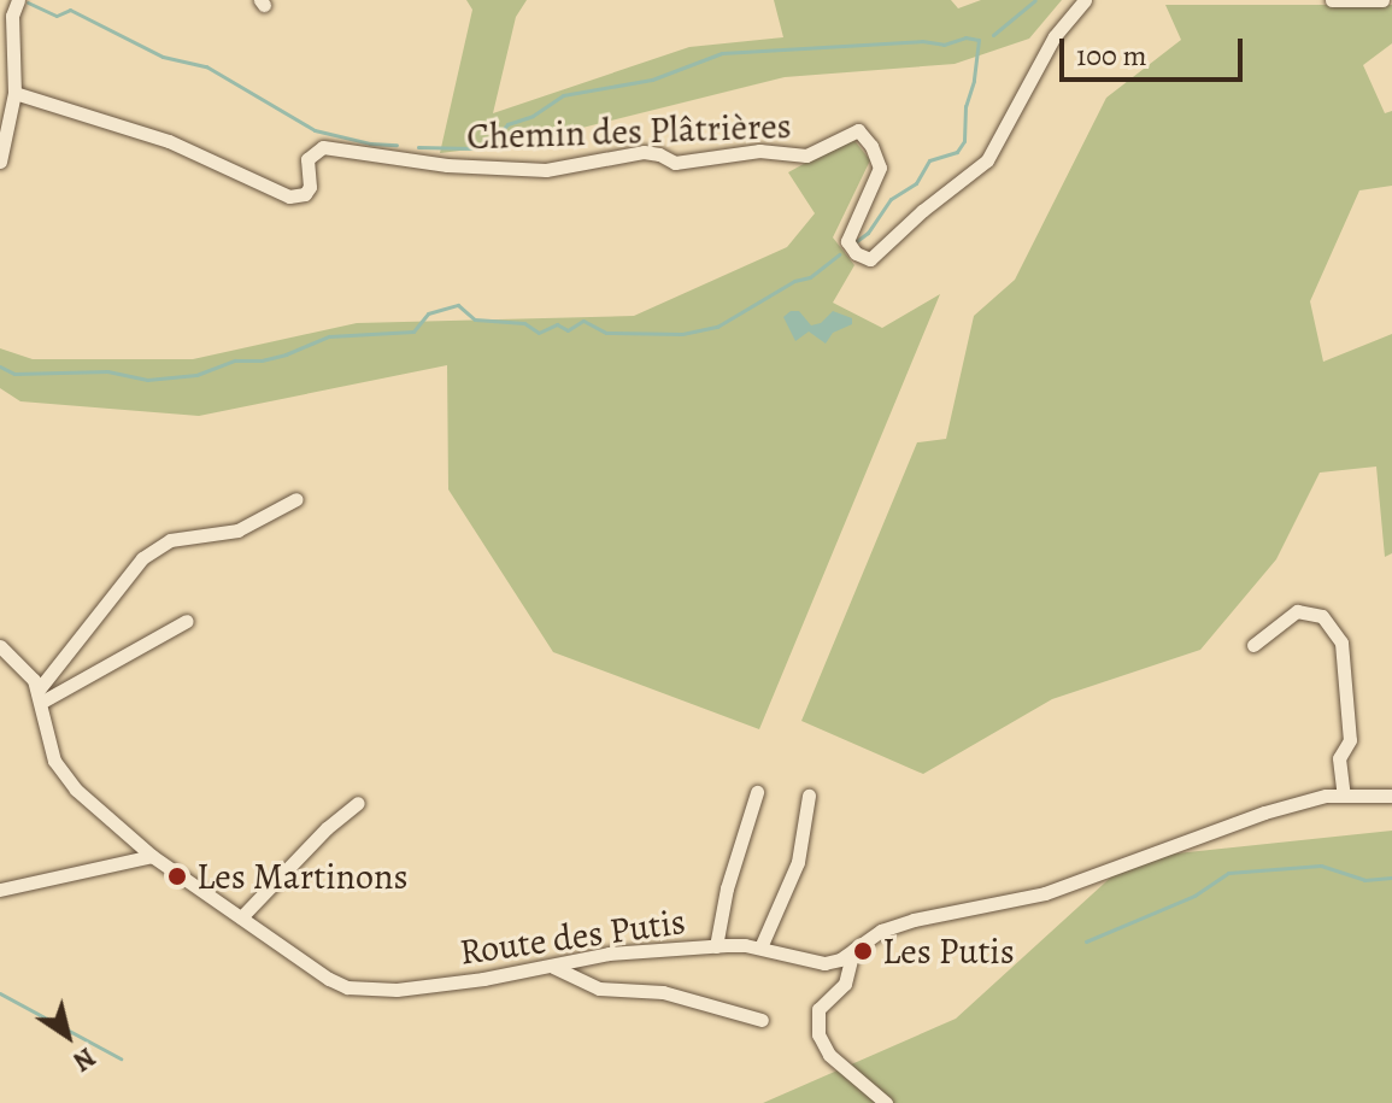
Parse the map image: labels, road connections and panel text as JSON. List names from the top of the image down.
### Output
{
  "streets": {
    "street": ["Chemin des Plâtrières", "Route des Putis"]
  },
  "places": ["Les Martinons", "Les Putis"],
  "scale_bar": "100 m",
  "north": "bottom right"
}
